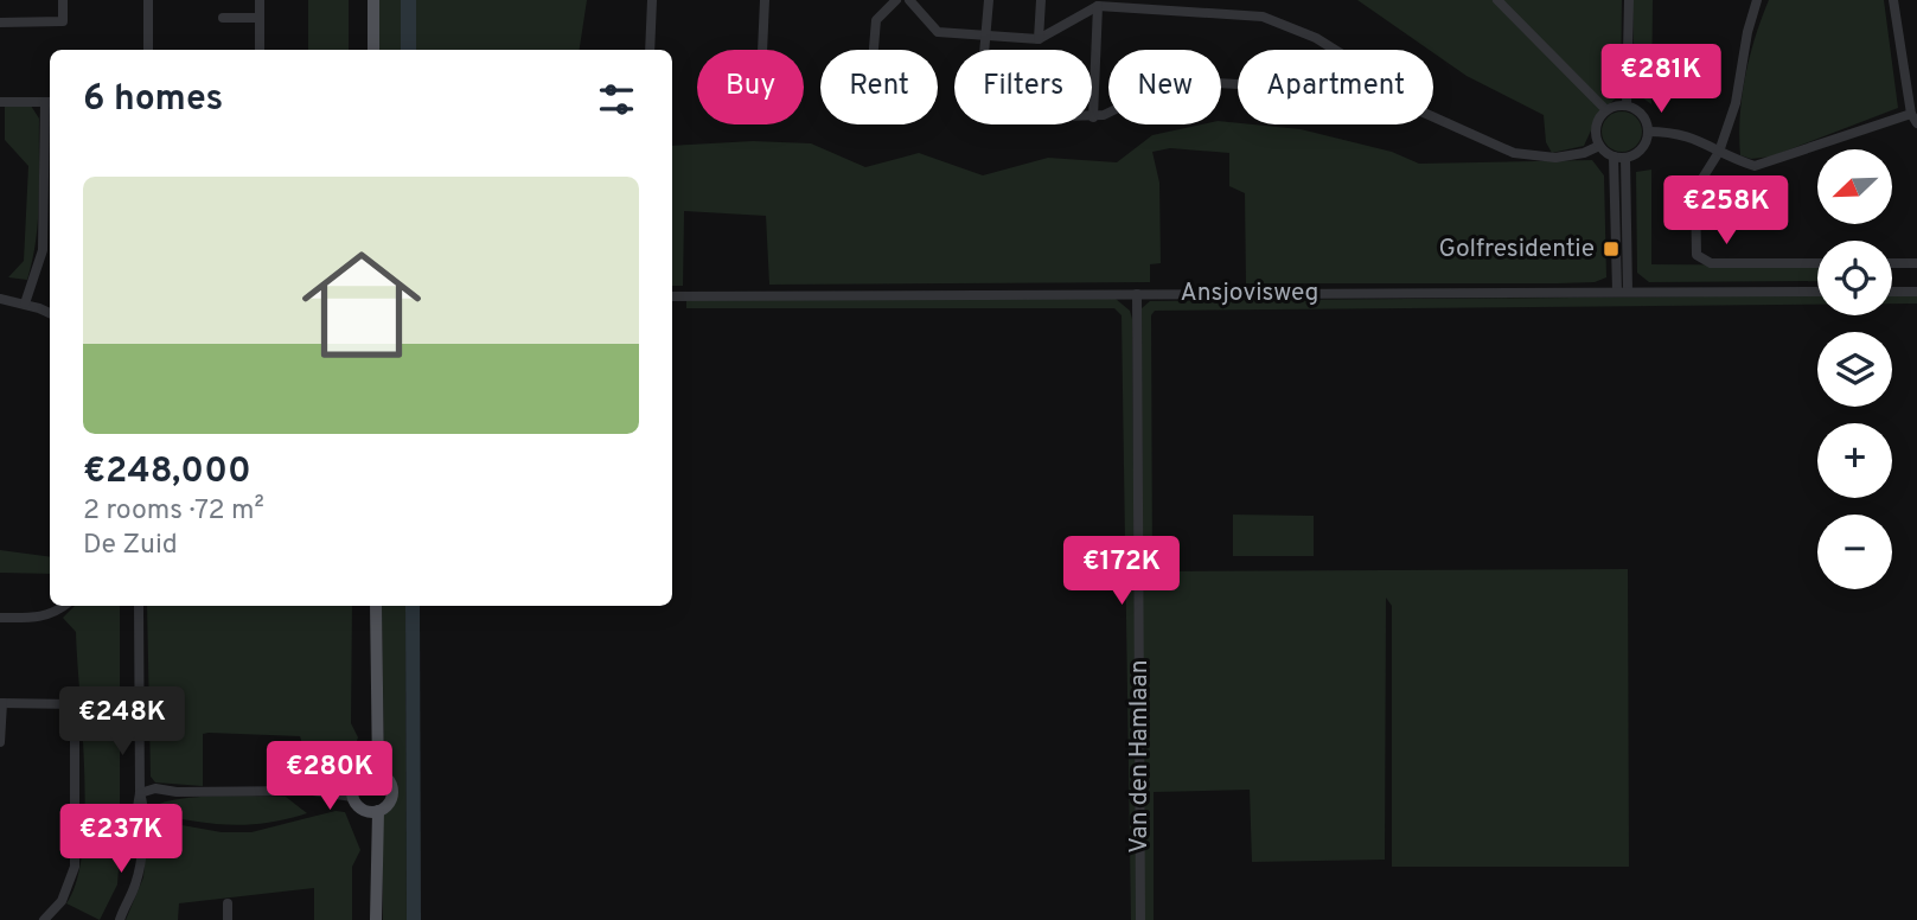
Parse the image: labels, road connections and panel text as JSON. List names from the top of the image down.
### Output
{
  "streets": {
    "street": ["Ansjovisweg", "Van den Hamlaan"]
  },
  "crossings": [
    ["Ansjovisweg", "Van den Hamlaan"]
  ],
  "places": {
    "transit": ["Golfresidentie"]
  },
  "north": "bottom left",
  "page": {
    "price": [
      "€281K",
      "€258K",
      "€172K",
      "€248K",
      "€280K",
      "€237K"
    ],
    "chip": [
      "Buy",
      "Rent",
      "Filters",
      "New",
      "Apartment"
    ],
    "heading": "6 homes",
    "map_buttons": ["+", "−"],
    "list": [
      {
        "name": "€248,000",
        "note": "2 rooms · 72 m² · De Zuid"
      }
    ]
  }
}
